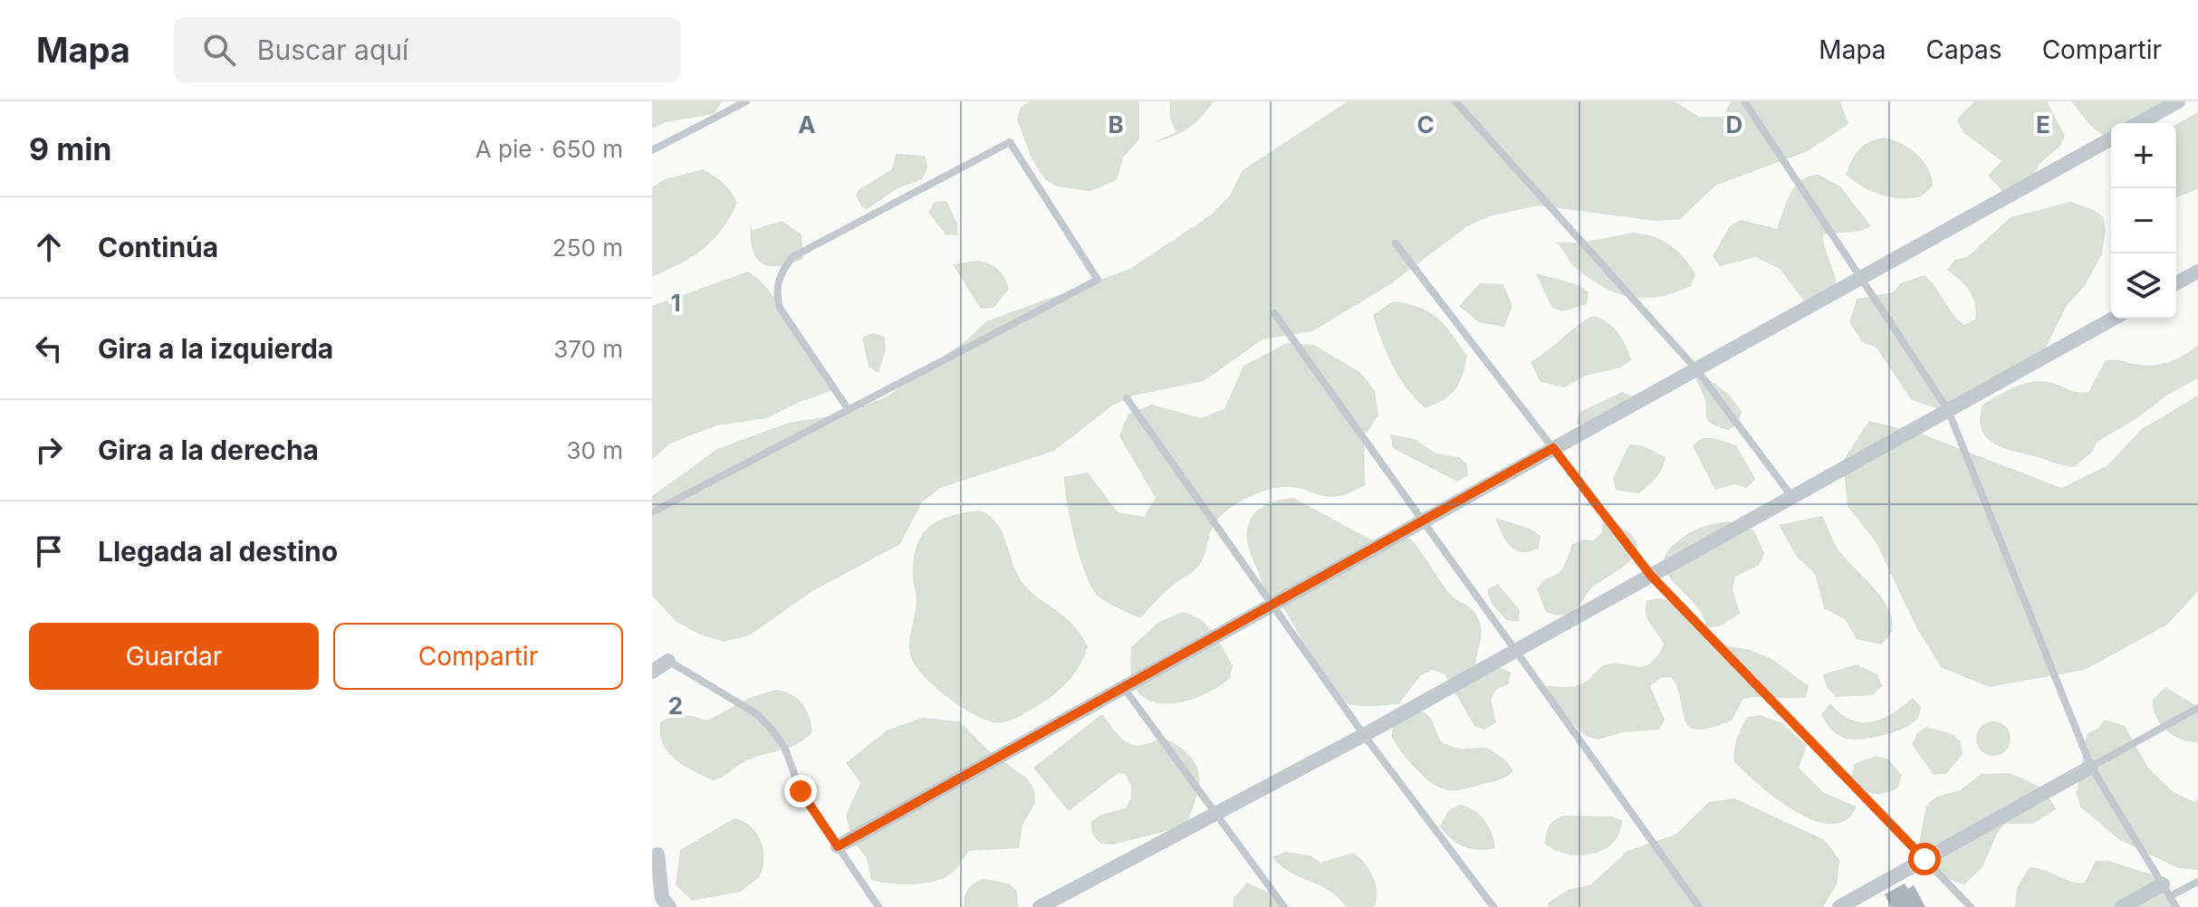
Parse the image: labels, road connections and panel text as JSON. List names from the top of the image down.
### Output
{
  "page": {
    "header": "Mapa",
    "search": "Buscar aquí",
    "nav": ["Mapa", "Capas", "Compartir"],
    "heading": ["9 min", "A pie · 650 m"],
    "map_buttons": ["+", "−"],
    "list": [
      ["Continúa", "250 m"],
      ["Gira a la izquierda", "370 m"],
      ["Gira a la derecha", "30 m"],
      "Llegada al destino"
    ],
    "buttons": ["Guardar", "Compartir"]
  },
  "grid": {
    "columns": [
      "A",
      "B",
      "C",
      "D",
      "E"
    ],
    "rows": ["1", "2"]
  }
}
